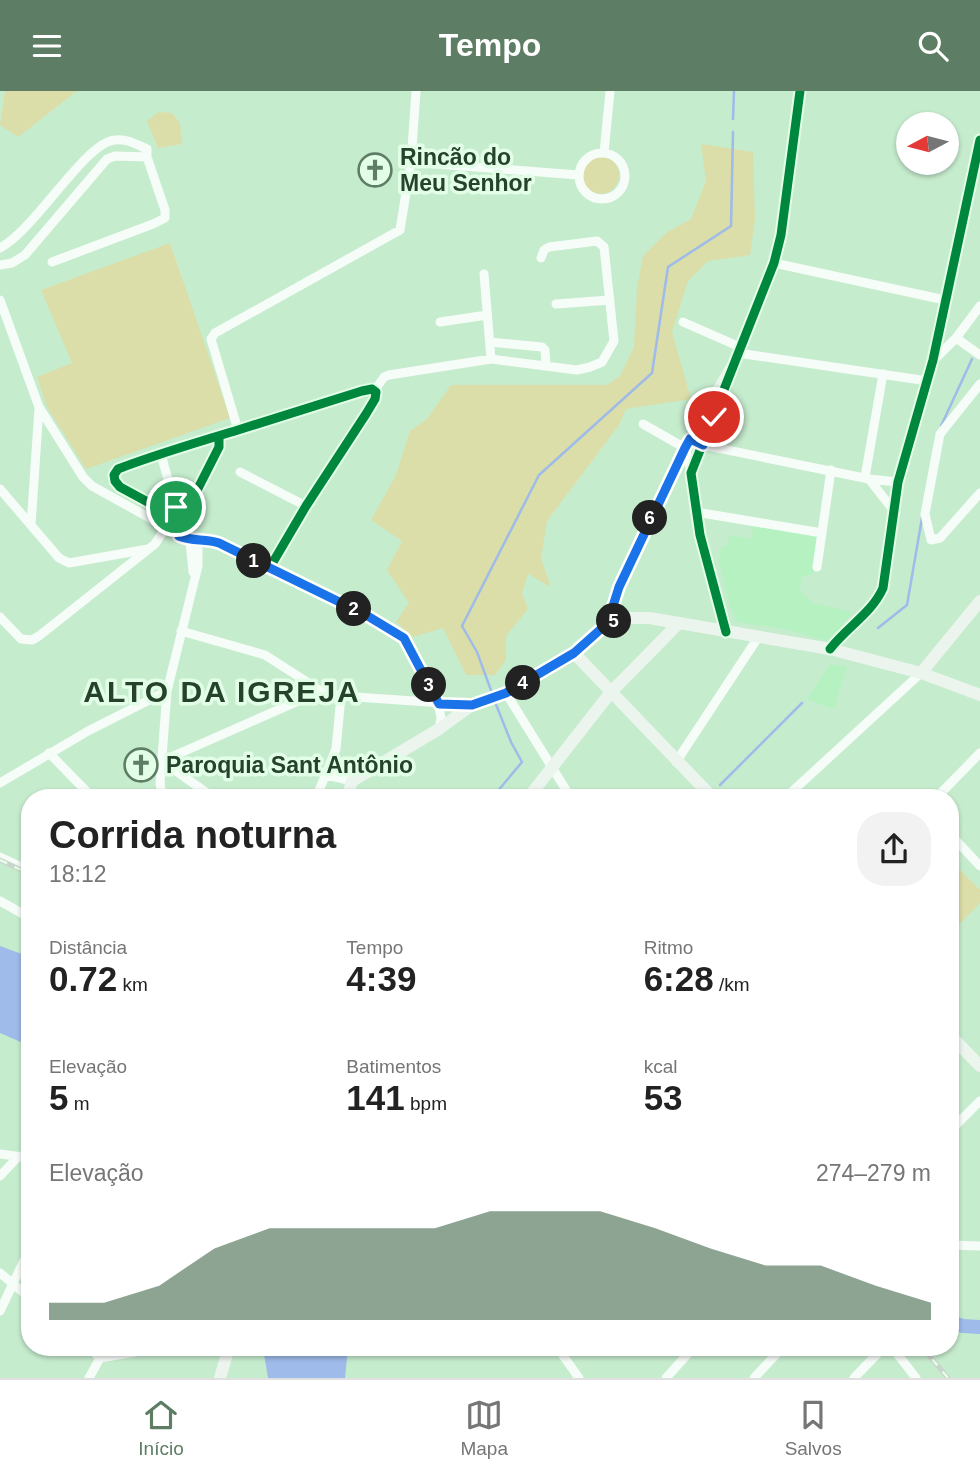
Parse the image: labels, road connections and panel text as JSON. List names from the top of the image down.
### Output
{
  "districts": ["ALTO DA IGREJA"],
  "places": {
    "church": ["Rincão do Meu Senhor", "Paroquia Sant Antônio"]
  },
  "north": "left",
  "page": {
    "header": "Tempo",
    "pins": [
      "6",
      "1",
      "2",
      "5",
      "4",
      "3"
    ],
    "heading": ["Corrida noturna", "18:12"],
    "stats": [
      ["Distância", "0.72 km"],
      ["Tempo", "4:39"],
      ["Ritmo", "6:28 /km"],
      ["Elevação", "5 m"],
      ["Batimentos", "141 bpm"],
      ["kcal", "53"]
    ],
    "chart": ["Elevação", "274–279 m"],
    "tabs": ["Início", "Mapa", "Salvos"]
  }
}
